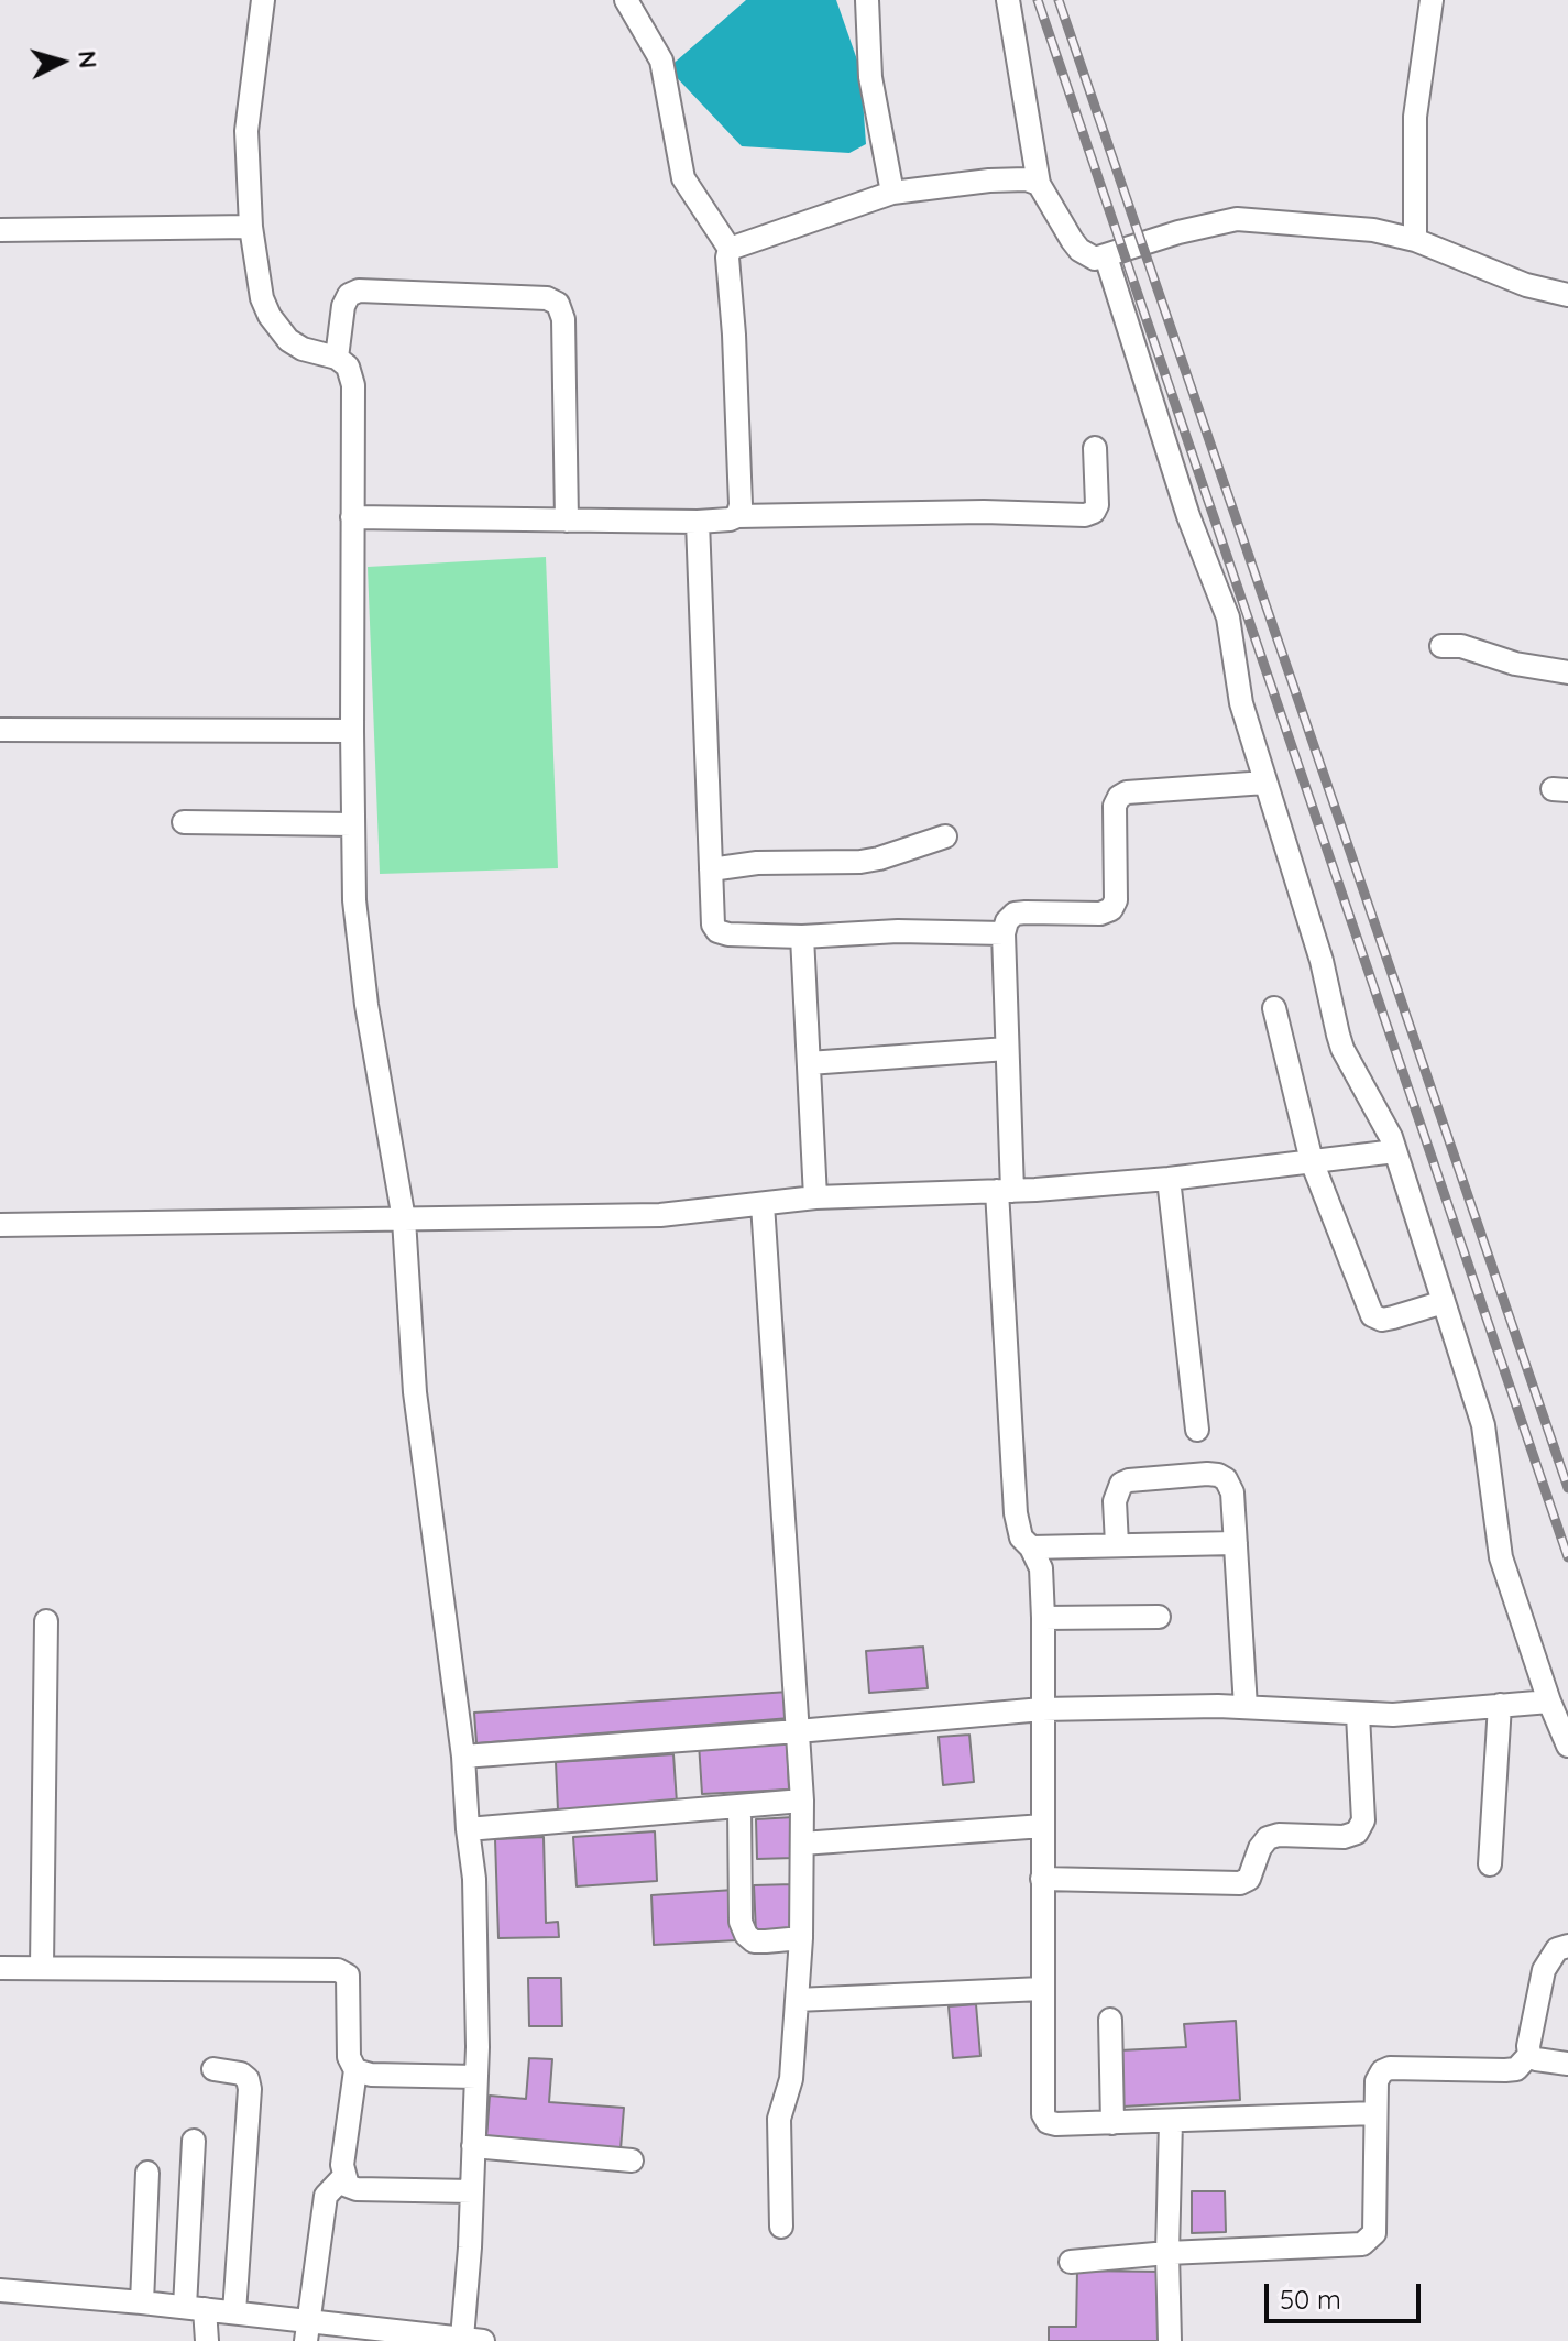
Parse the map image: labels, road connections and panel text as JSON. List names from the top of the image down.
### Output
{
  "scale_bar": "50 m",
  "north": "right"
}
